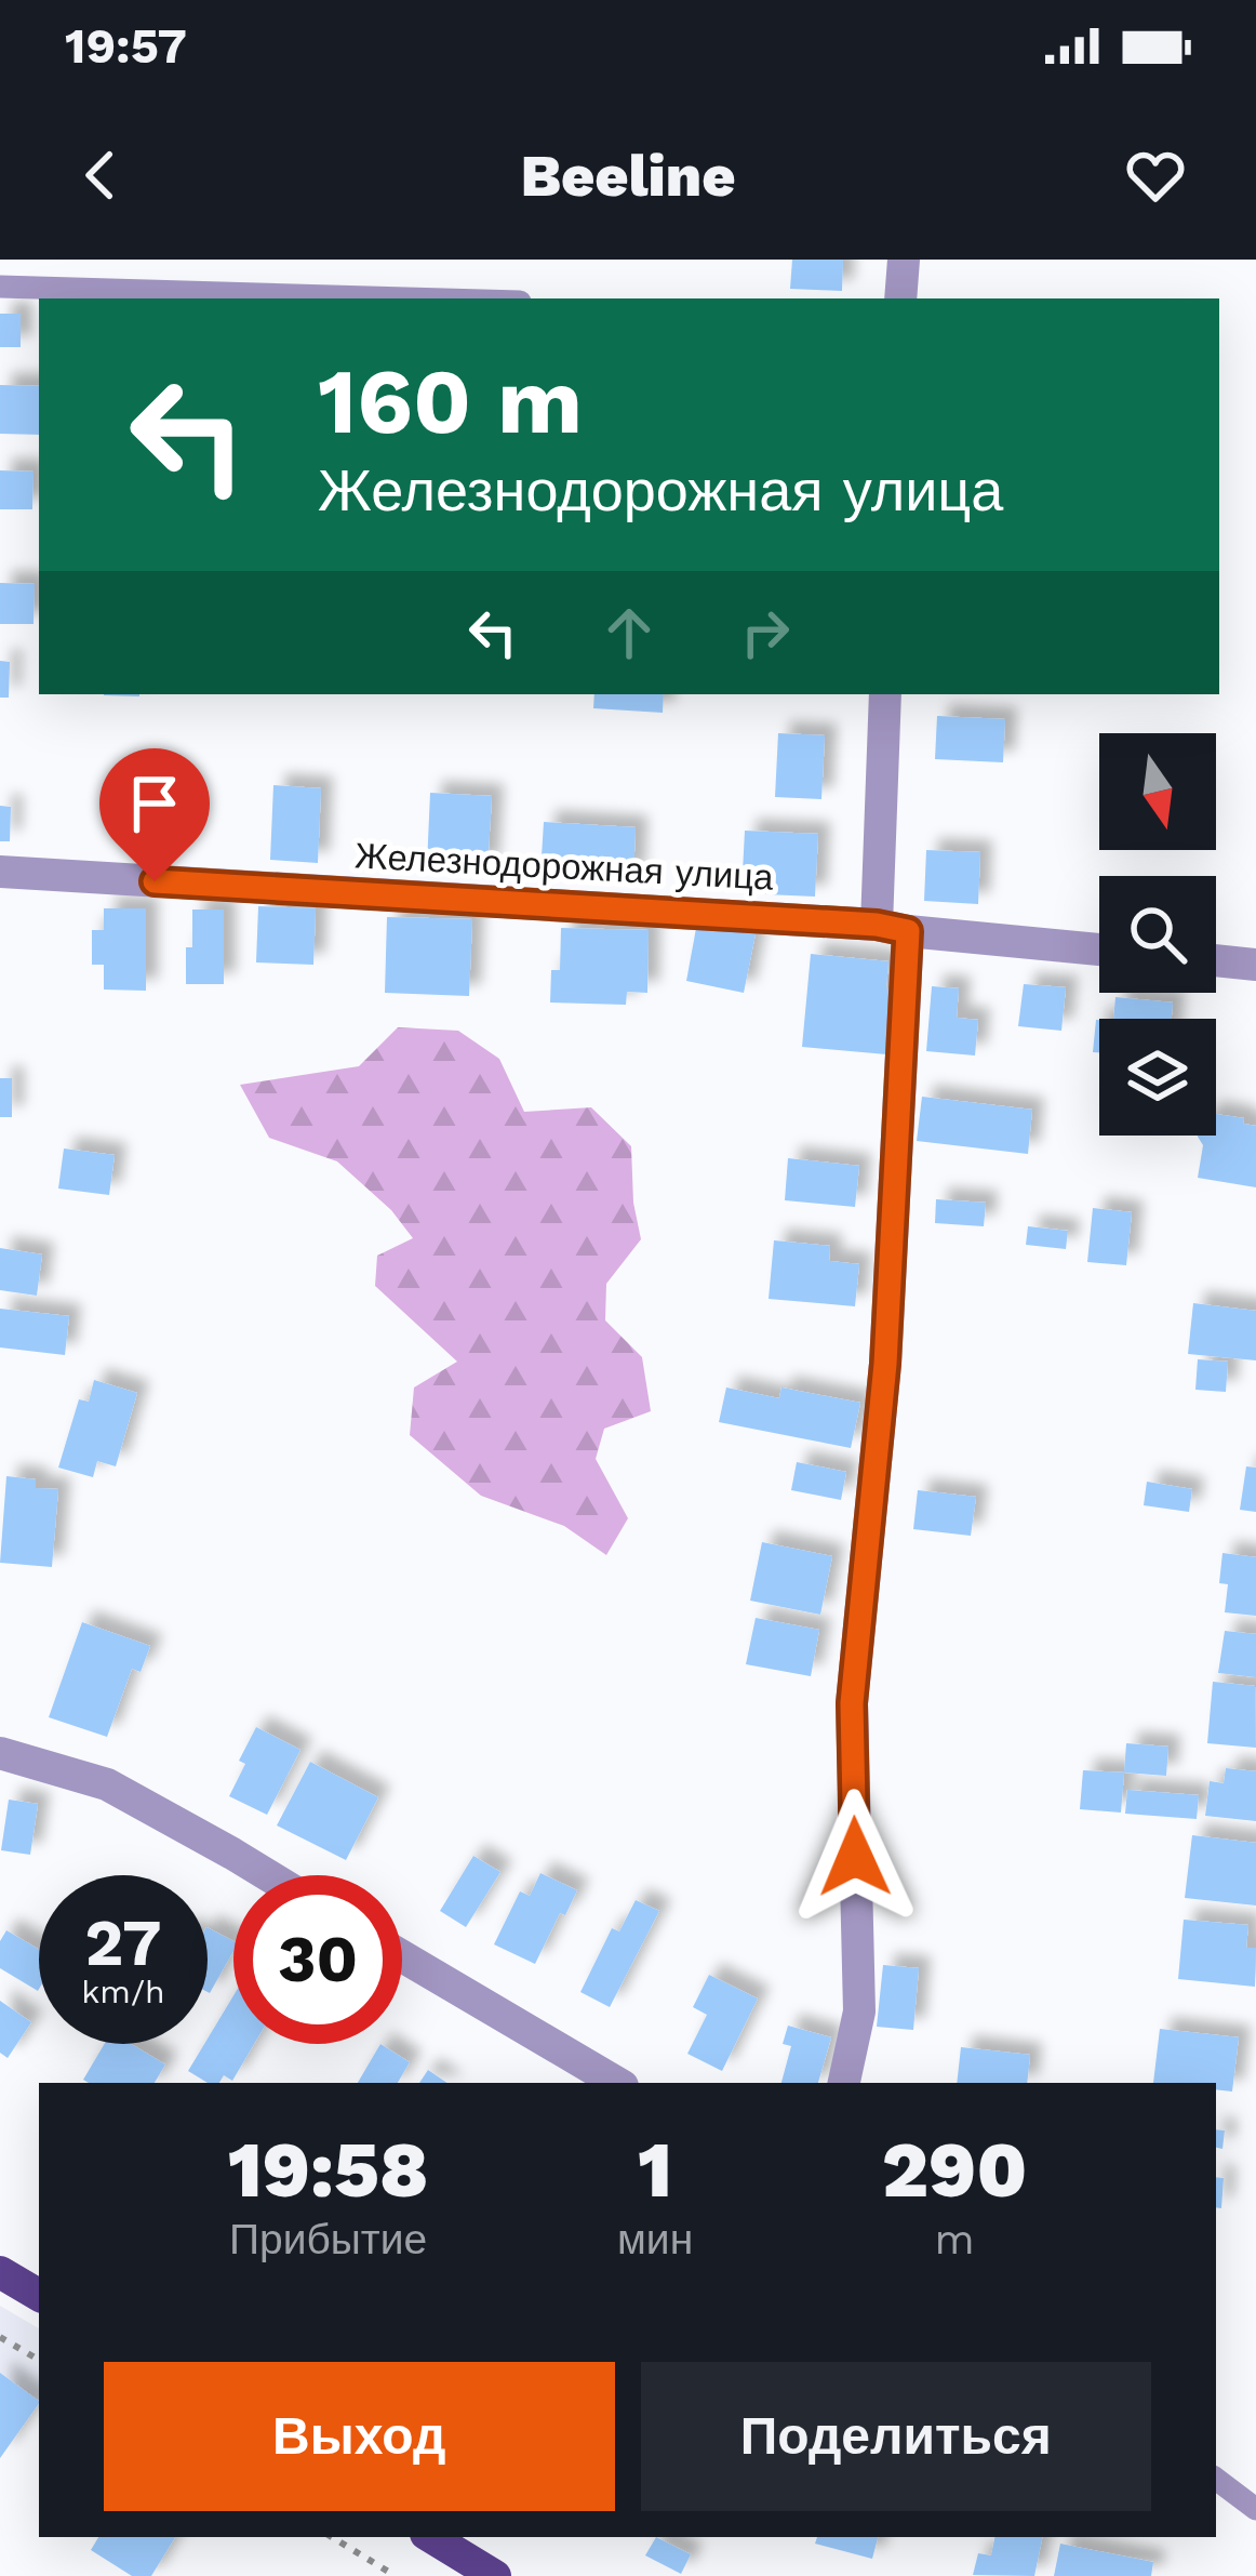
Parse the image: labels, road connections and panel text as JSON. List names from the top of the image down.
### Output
{
  "streets": {
    "street": ["Железнодорожная улица"]
  },
  "north": "bottom",
  "page": {
    "status": "19:57",
    "header": "Beeline",
    "turn": ["160 m", "Железнодорожная улица"],
    "speed": "27 km/h",
    "limit": "30",
    "eta": [
      "19:58",
      "Прибытие",
      "1",
      "мин",
      "290",
      "m"
    ],
    "buttons": ["Выход", "Поделиться"]
  }
}
